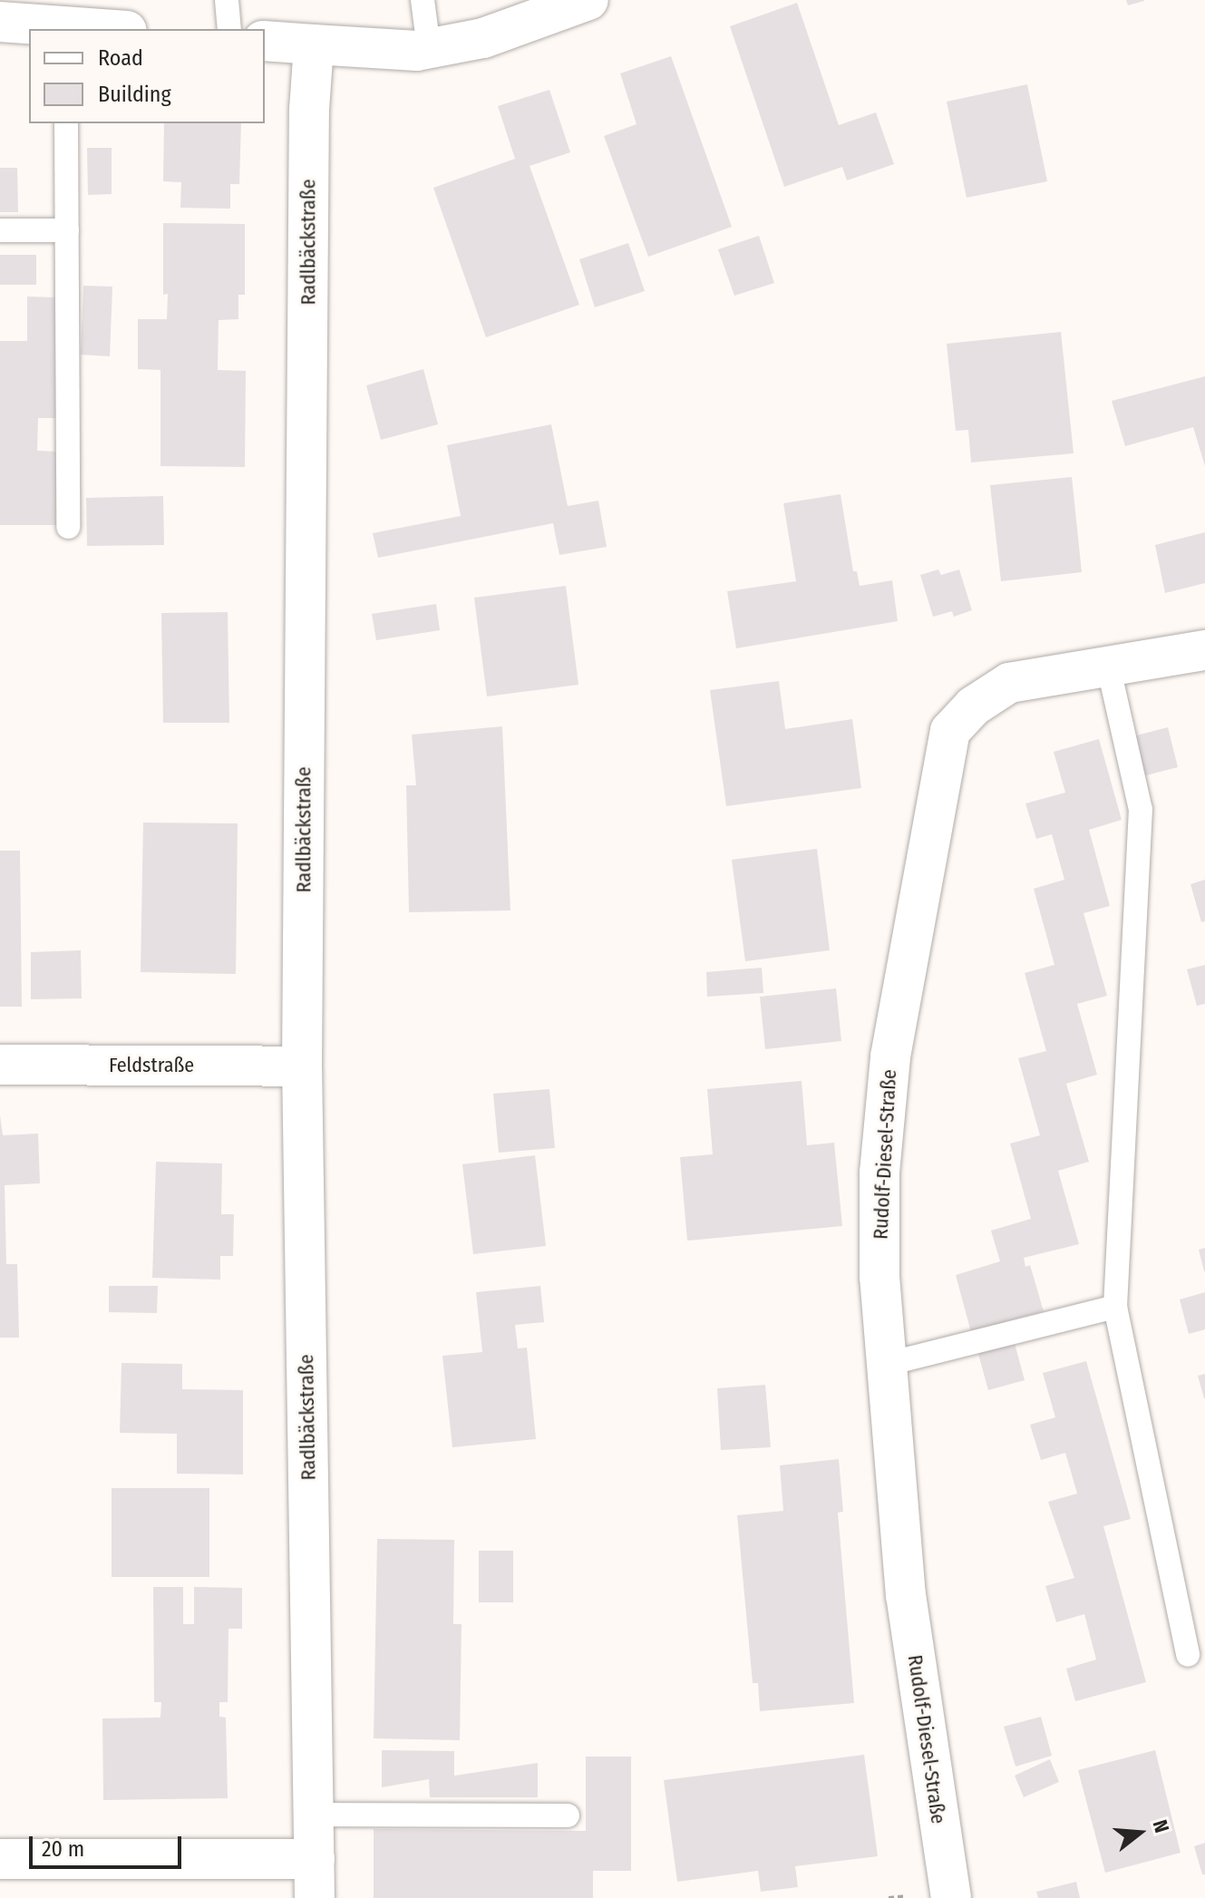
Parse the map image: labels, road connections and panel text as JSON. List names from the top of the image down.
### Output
{
  "streets": {
    "street": ["Radlbäckstraße", "Feldstraße", "Rudolf-Diesel-Straße"]
  },
  "crossings": [
    ["Radlbäckstraße", "Feldstraße"]
  ],
  "legend": ["Road", "Building"],
  "scale_bar": "20 m",
  "north": "right"
}
